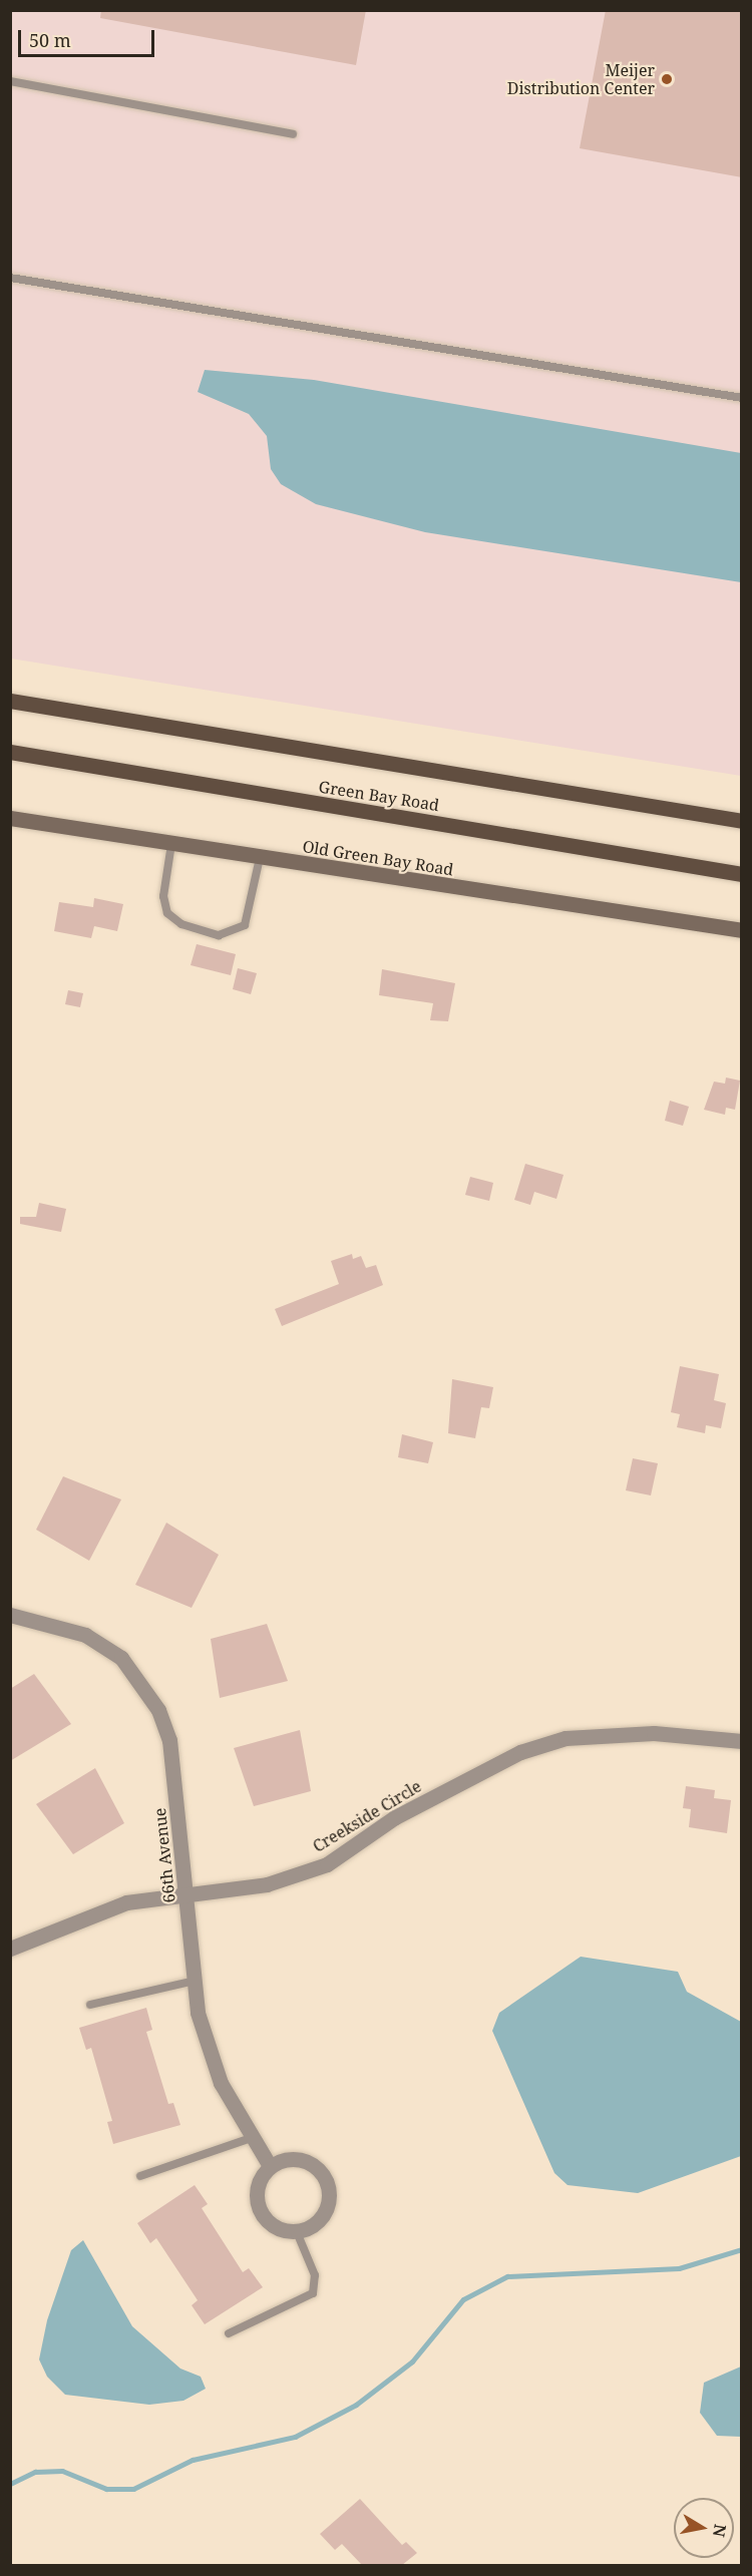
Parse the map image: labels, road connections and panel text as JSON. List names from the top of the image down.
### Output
{
  "streets": {
    "main road": ["Green Bay Road"],
    "street": ["Old Green Bay Road", "Creekside Circle", "66th Avenue"]
  },
  "crossings": [
    ["Creekside Circle", "66th Avenue"]
  ],
  "places": ["Meijer Distribution Center"],
  "scale_bar": "50 m",
  "north": "right"
}
